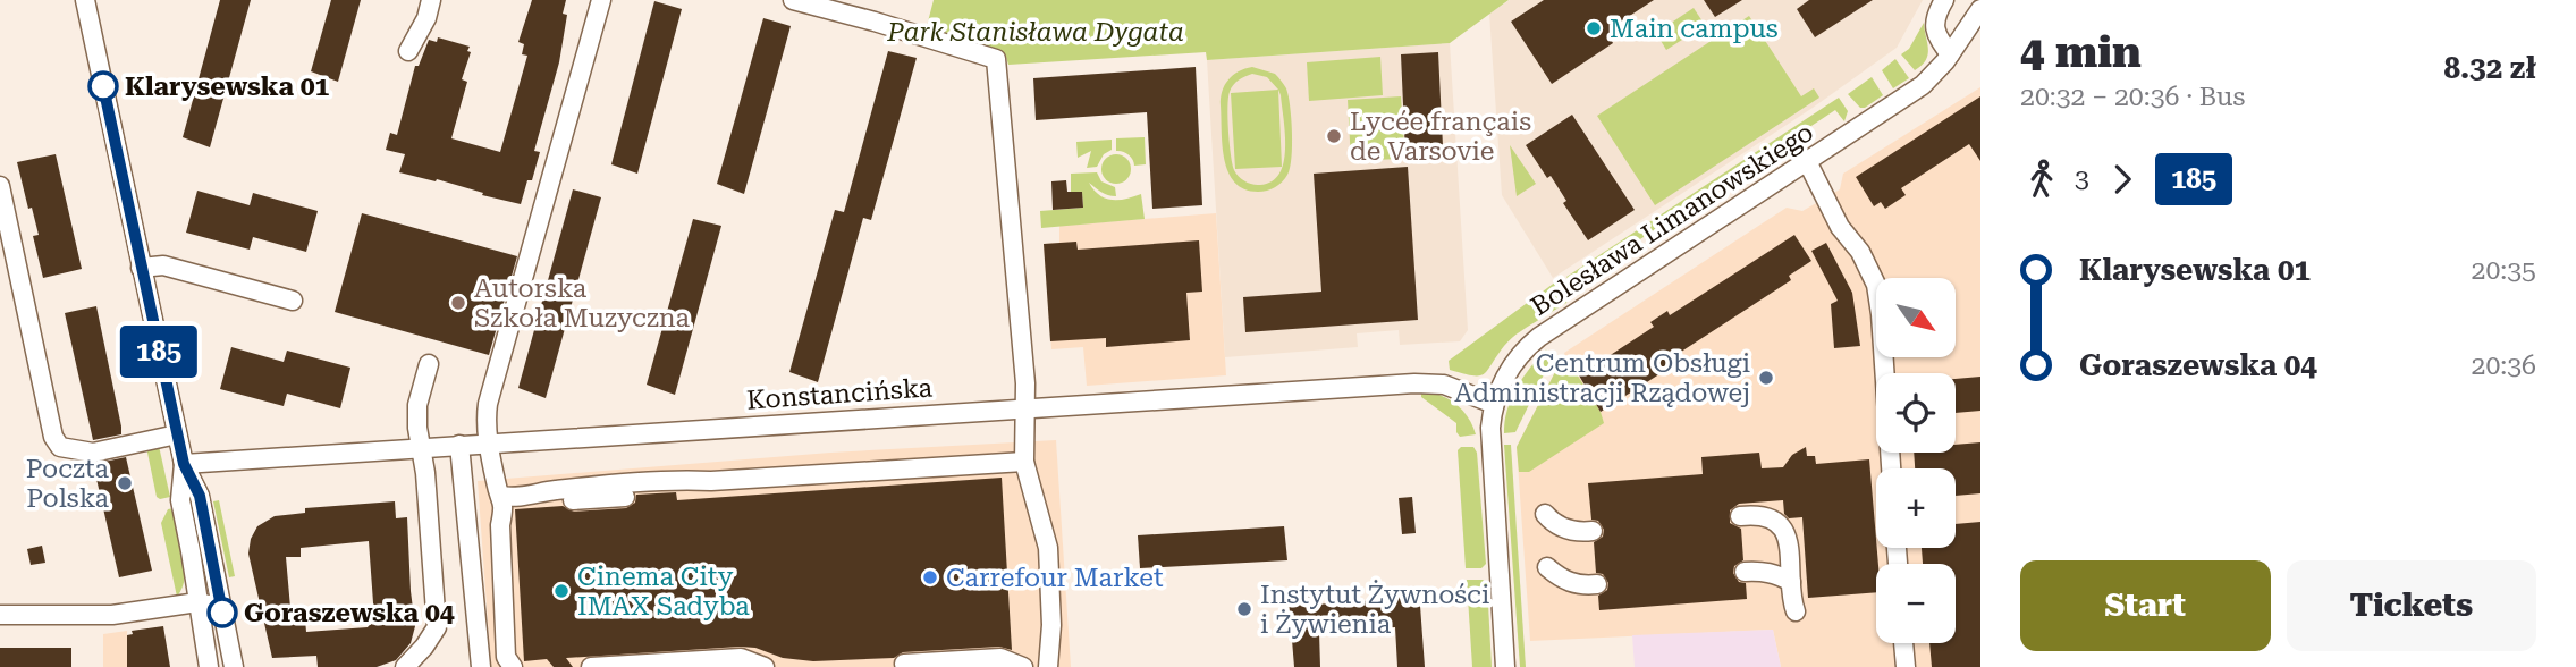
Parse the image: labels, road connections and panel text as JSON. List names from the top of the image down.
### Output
{
  "streets": {
    "street": ["Bolesława Limanowskiego", "Konstancińska"]
  },
  "crossings": [
    ["Bolesława Limanowskiego", "Konstancińska"]
  ],
  "parks": ["Park Stanisława Dygata"],
  "places": [
    "Main campus",
    "Klarysewska 01",
    "Lycée français de Varsovie",
    "Autorska Szkoła Muzyczna",
    "Centrum Obsługi Administracji Rządowej",
    "Poczta Polska",
    "Carrefour Market",
    "Cinema City IMAX Sadyba",
    "Instytut Żywności i Żywienia",
    "Goraszewska 04"
  ],
  "lines": ["bus line 185"],
  "north": "bottom right",
  "page": {
    "on_map": "185",
    "heading": ["4 min", "20:32 – 20:36 · Bus", "8.32 zł"],
    "legs": ["3", "185"],
    "list": [
      {
        "name": "Klarysewska 01",
        "value": "20:35"
      },
      {
        "name": "Goraszewska 04",
        "value": "20:36"
      }
    ],
    "map_buttons": ["+", "−"],
    "buttons": ["Start", "Tickets"]
  }
}
